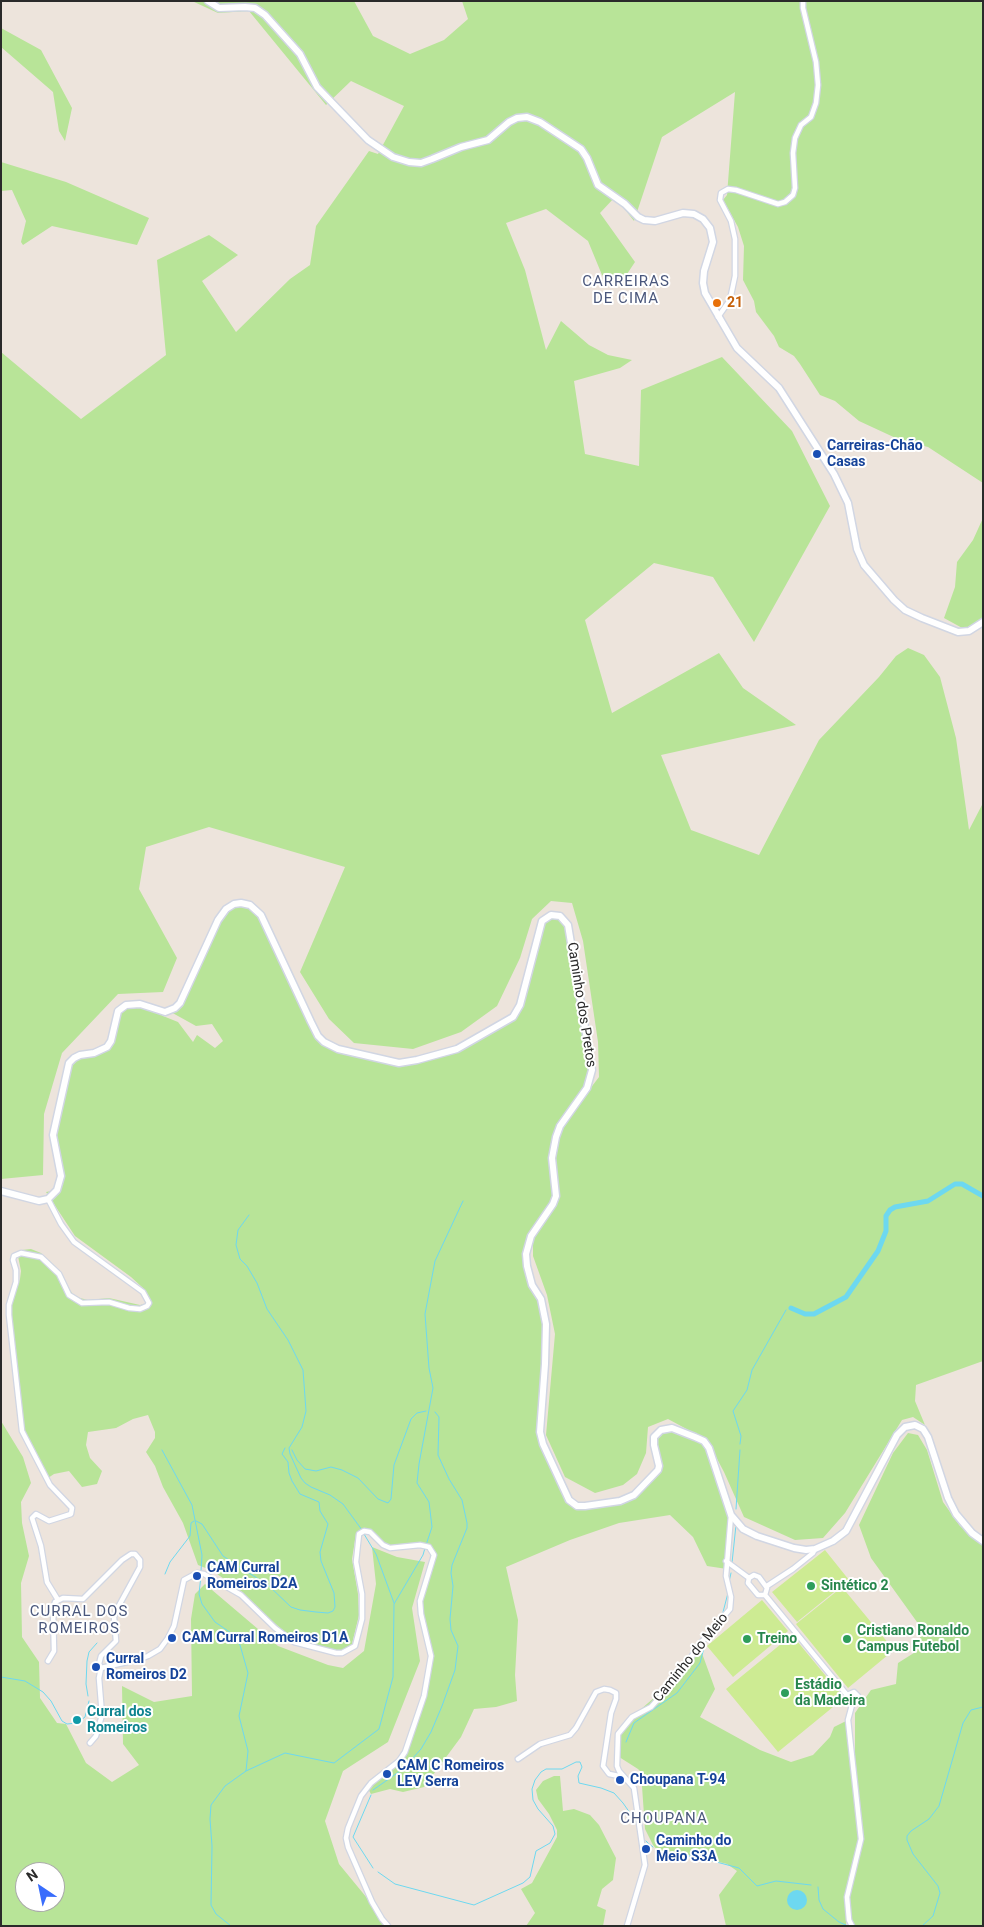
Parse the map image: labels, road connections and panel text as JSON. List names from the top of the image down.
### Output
{
  "streets": {
    "main road": ["Caminho dos Pretos"],
    "street": ["Caminho do Meio"]
  },
  "crossings": [
    ["Caminho dos Pretos", "Caminho do Meio"]
  ],
  "districts": ["CARREIRAS DE CIMA", "CURRAL DOS ROMEIROS", "CHOUPANA"],
  "places": [
    "21",
    "Carreiras-Chão Casas",
    "CAM Curral Romeiros D2A",
    "Sintético 2",
    "CAM Curral Romeiros D1A",
    "Treino",
    "Cristiano Ronaldo Campus Futebol",
    "Curral Romeiros D2",
    "Estádio da Madeira",
    "Curral dos Romeiros",
    "CAM C Romeiros LEV Serra",
    "Choupana T-94",
    "Caminho do Meio S3A"
  ],
  "north": "top left"
}
